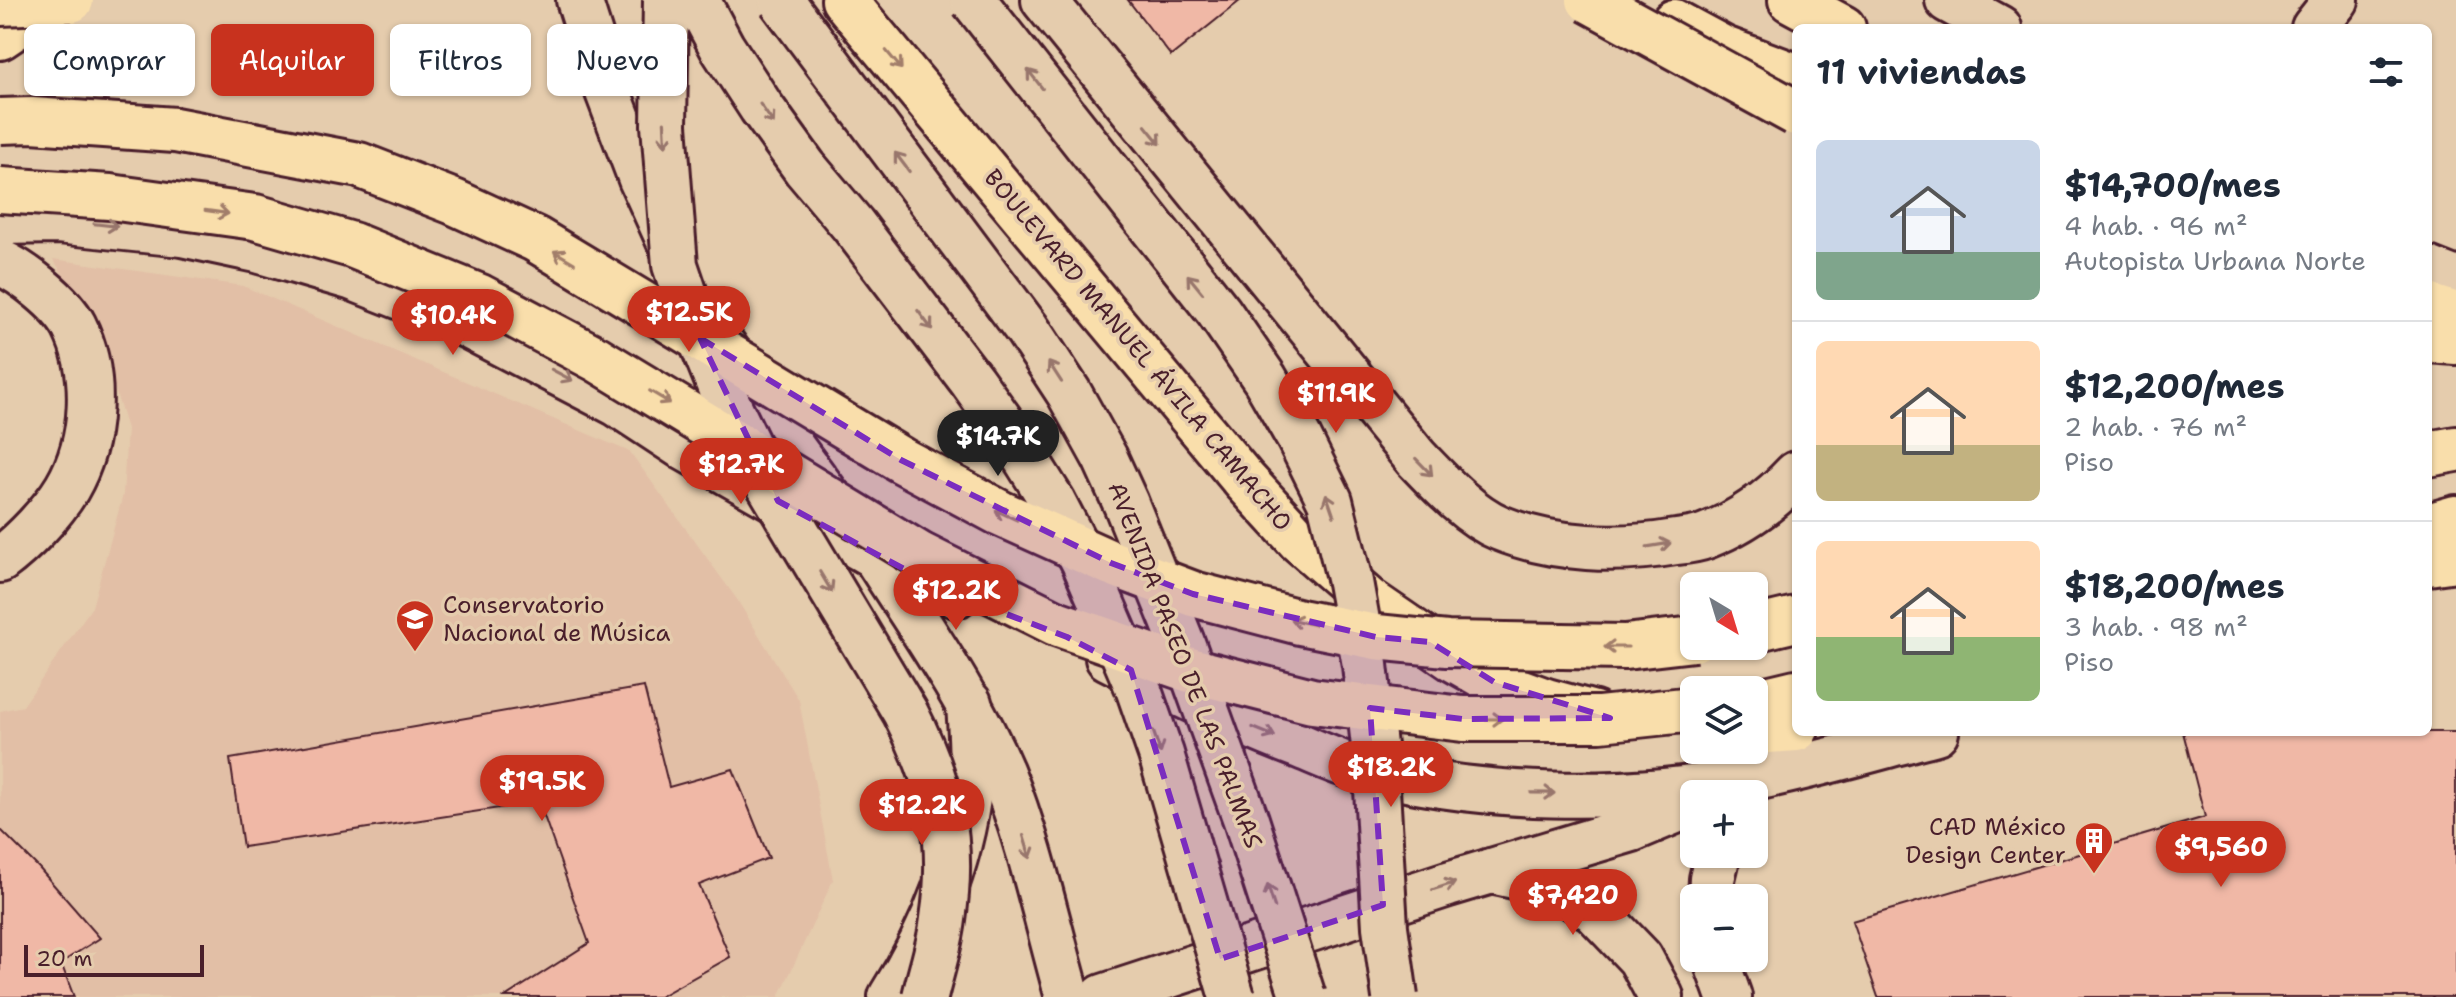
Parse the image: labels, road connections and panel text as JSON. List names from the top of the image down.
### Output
{
  "streets": {
    "highway": ["BOULEVARD MANUEL ÁVILA CAMACHO"],
    "main road": ["AVENIDA PASEO DE LAS PALMAS"]
  },
  "one_way": ["BOULEVARD MANUEL ÁVILA CAMACHO"],
  "places": {
    "school or university": ["Conservatorio Nacional de Música"],
    "building": ["CAD México Design Center"]
  },
  "scale_bar": "20 m",
  "north": "bottom right",
  "page": {
    "chip": [
      "Comprar",
      "Alquilar",
      "Filtros",
      "Nuevo"
    ],
    "heading": "11 viviendas",
    "list": [
      {
        "name": "$14,700/mes",
        "note": "4 hab. · 96 m² · Autopista Urbana Norte"
      },
      {
        "name": "$12,200/mes",
        "note": "2 hab. · 76 m² · Piso"
      },
      {
        "name": "$18,200/mes",
        "note": "3 hab. · 98 m² · Piso"
      }
    ],
    "price": [
      "$12.5K",
      "$10.4K",
      "$11.9K",
      "$14.7K",
      "$12.7K",
      "$12.2K",
      "$18.2K",
      "$19.5K",
      "$12.2K",
      "$9,560",
      "$7,420"
    ],
    "map_buttons": ["+", "−"],
    "scale": "20 m"
  }
}
